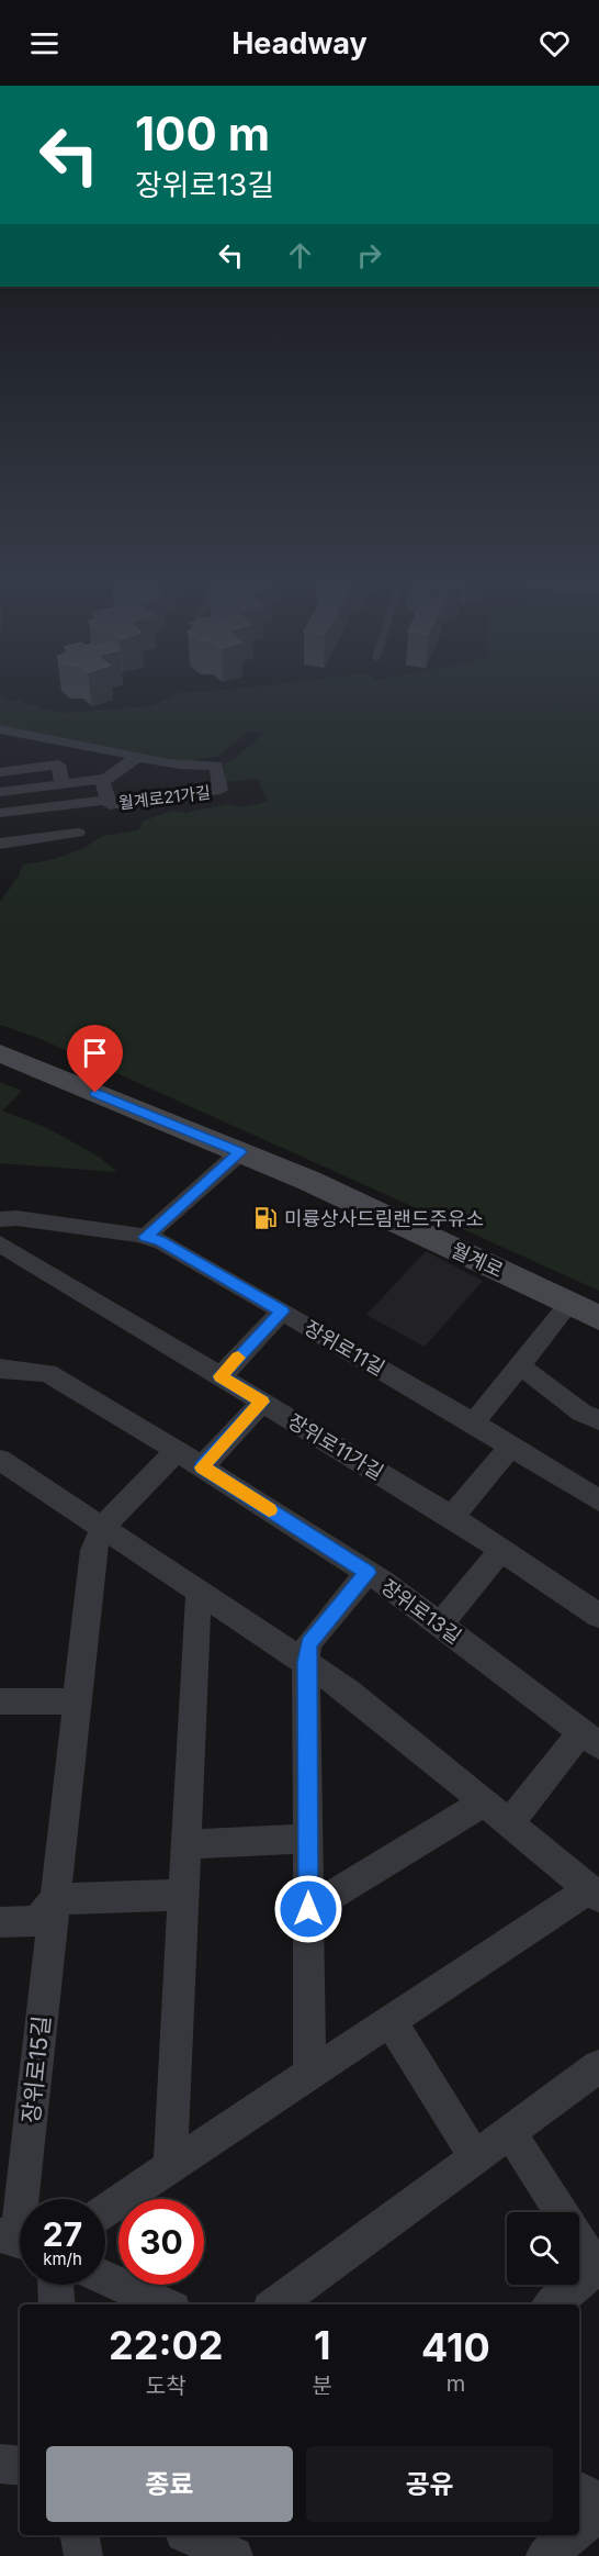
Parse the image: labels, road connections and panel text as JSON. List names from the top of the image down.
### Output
{
  "streets": {
    "main road": ["월계로"],
    "street": [
      "월계로21가길",
      "장위로11길",
      "장위로11가길",
      "장위로13길",
      "장위로15길"
    ]
  },
  "crossings": [
    ["장위로13길", "장위로15길"]
  ],
  "places": {
    "fuel station": ["미륭상사드림랜드주유소"]
  },
  "page": {
    "header": "Headway",
    "turn": ["100 m", "장위로13길"],
    "speed": "27 km/h",
    "limit": "30",
    "eta": [
      "22:02",
      "도착",
      "1",
      "분",
      "410",
      "m"
    ],
    "buttons": ["종료", "공유"]
  }
}
